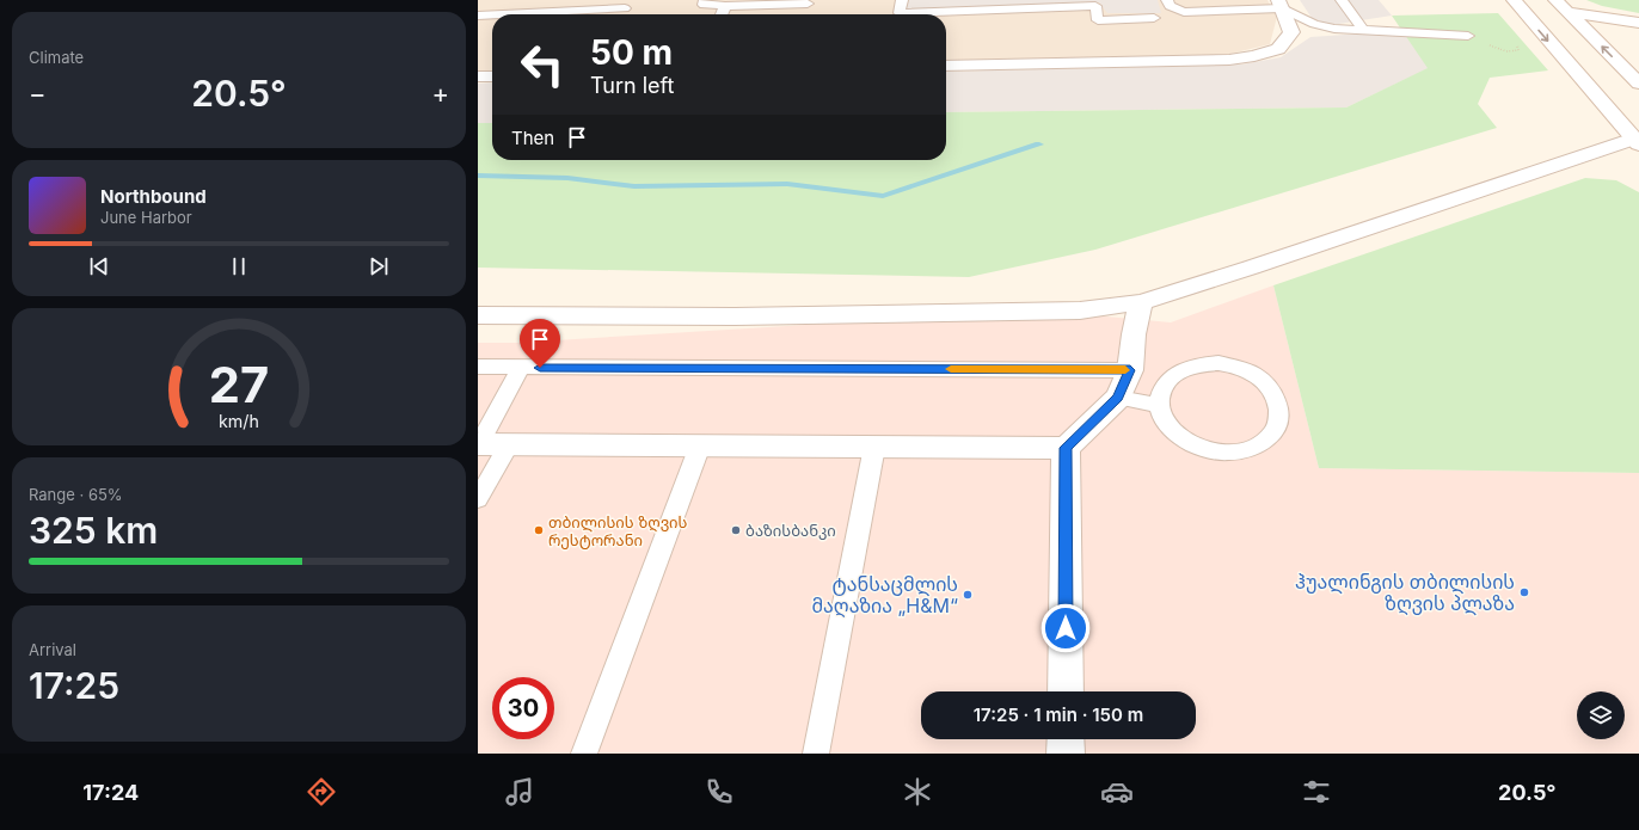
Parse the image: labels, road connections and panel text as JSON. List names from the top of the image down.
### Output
{
  "places": [
    "თბილისის ზღვის რესტორანი",
    "ბაზისბანკი",
    "ჰუალინგის თბილისის ზღვის პლაზა",
    "ტანსაცმლის მაღაზია „H&M“"
  ],
  "page": {
    "tile": [
      "Climate",
      ["Range · 65%", "325 km"],
      ["Arrival", "17:25"]
    ],
    "turn": ["50 m", "Turn left"],
    "heat": ["−", "20.5°", "+"],
    "then": "Then",
    "song": ["Northbound", "June Harbor"],
    "limit": "30",
    "trip": "17:25 · 1 min · 150 m",
    "tabs": ["17:24", "20.5°"],
    "gauge": ["27", "km/h"]
  }
}
